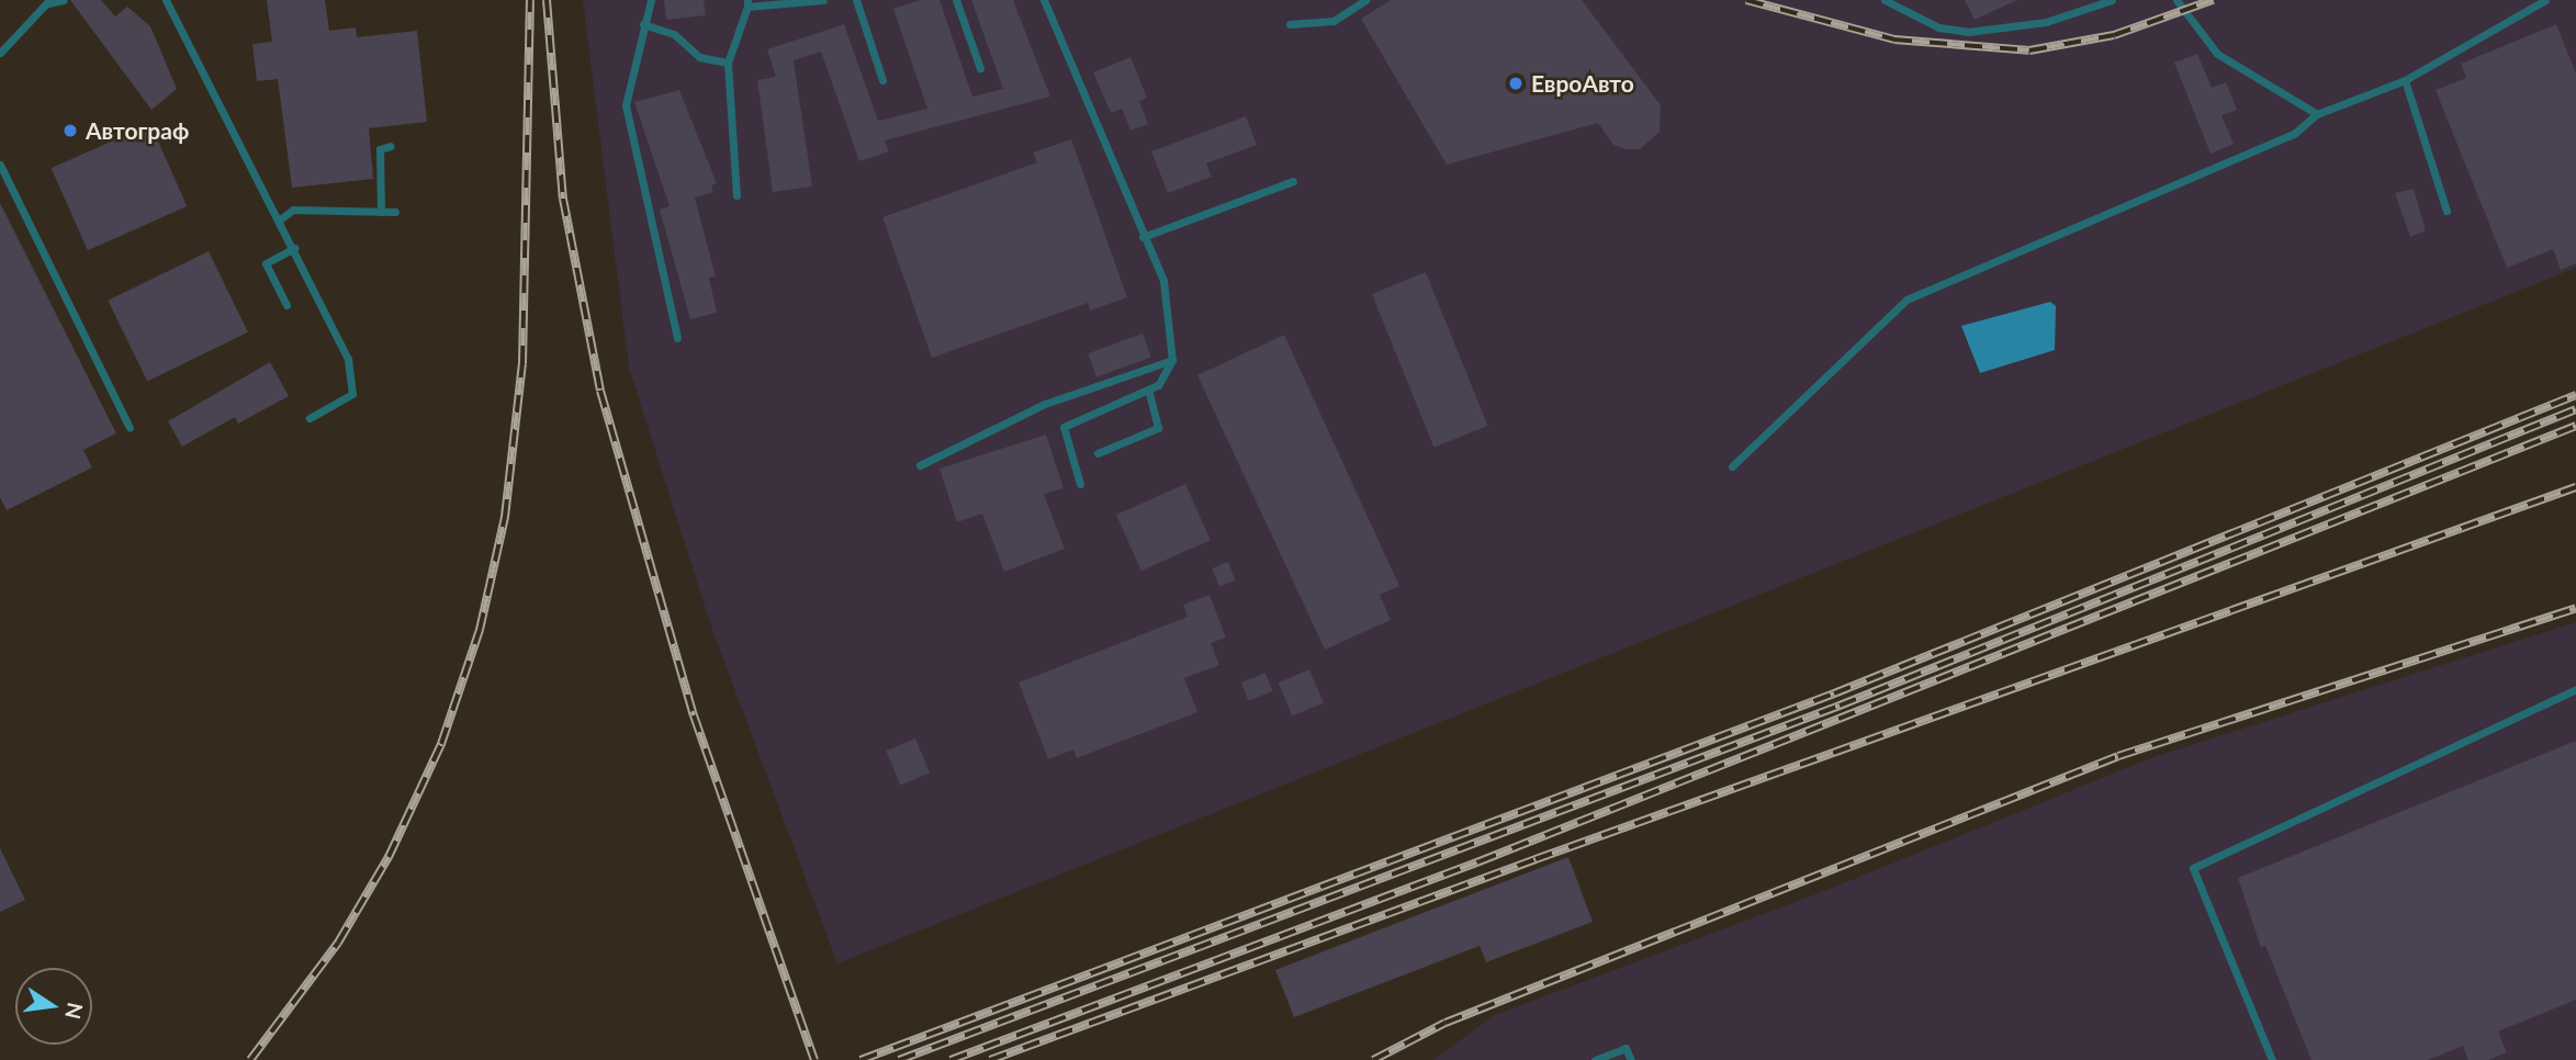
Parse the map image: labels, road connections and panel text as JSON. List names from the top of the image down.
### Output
{
  "places": ["ЕвроАвто", "Автограф"],
  "north": "right"
}
